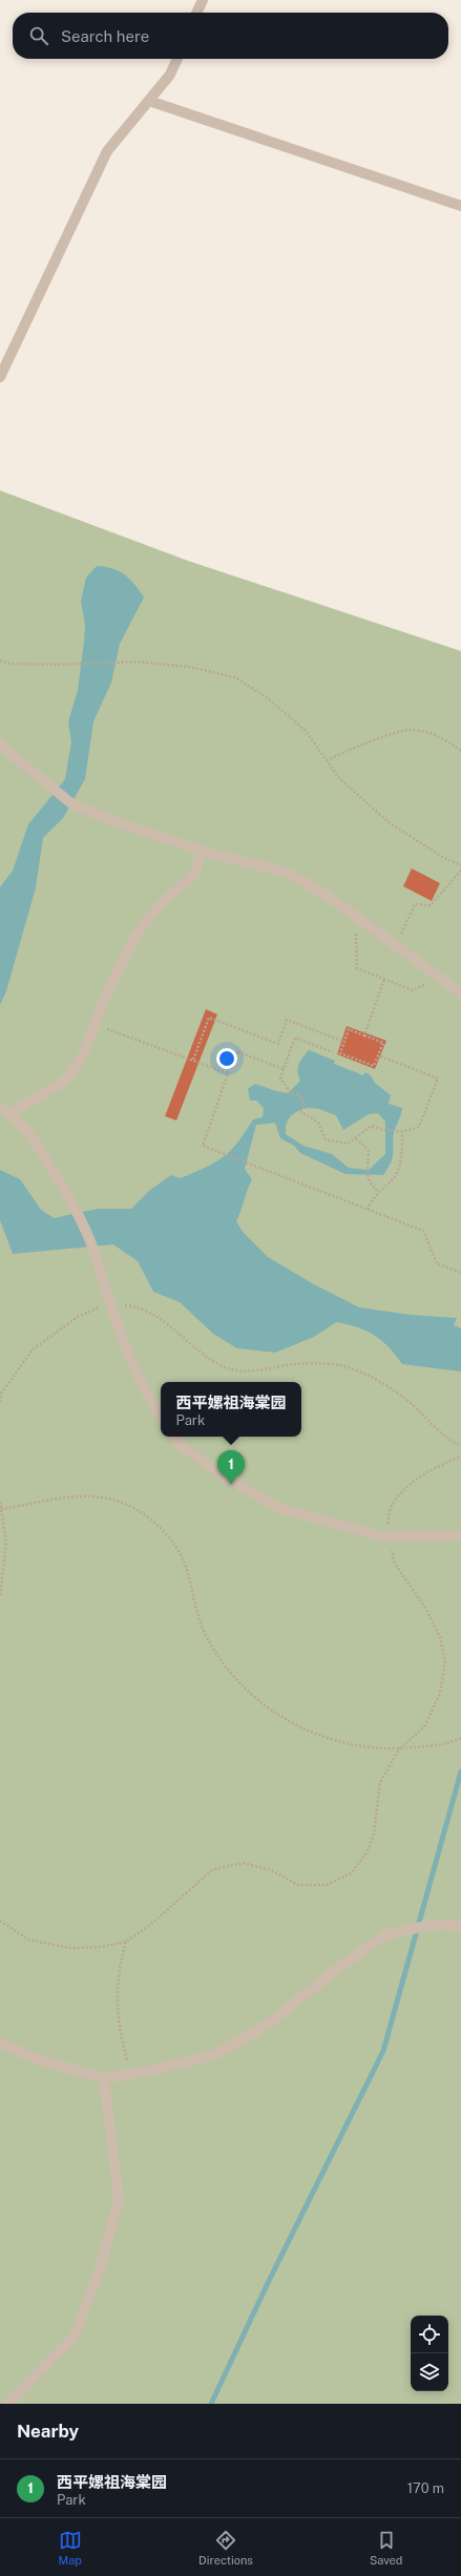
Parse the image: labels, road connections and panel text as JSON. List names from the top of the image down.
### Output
{
  "page": {
    "search": "Search here",
    "popup": ["西平嫘祖海棠园", "Park"],
    "pins": "1",
    "heading": "Nearby",
    "list": [
      {
        "mark": "1",
        "name": "西平嫘祖海棠园",
        "note": "Park",
        "value": "170 m"
      }
    ],
    "nav": ["Map", "Directions", "Saved"]
  }
}
